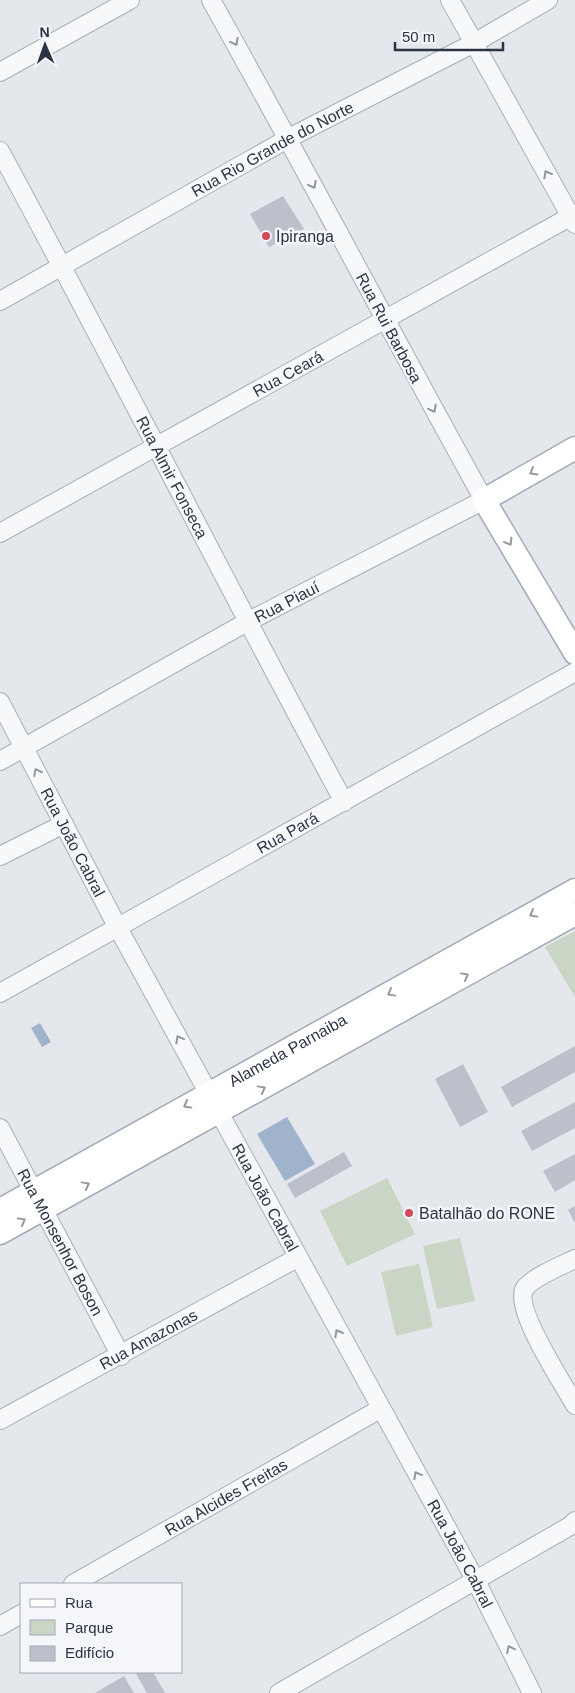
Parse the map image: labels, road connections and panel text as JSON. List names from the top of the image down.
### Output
{
  "streets": {
    "main road": ["Rua Rui Barbosa", "Rua Piauí", "Alameda Parnaiba"],
    "street": [
      "Rua Rio Grande do Norte",
      "Rua Ceará",
      "Rua Almir Fonseca",
      "Rua Pará",
      "Rua João Cabral",
      "Rua Monsenhor Boson",
      "Rua Amazonas",
      "Rua Alcides Freitas"
    ]
  },
  "crossings": [
    ["Rua Rio Grande do Norte", "Rua Rui Barbosa"],
    ["Rua Rio Grande do Norte", "Rua Almir Fonseca"],
    ["Rua Rui Barbosa", "Rua Ceará"],
    ["Rua Rui Barbosa", "Rua Piauí"],
    ["Rua Ceará", "Rua Almir Fonseca"],
    ["Rua Almir Fonseca", "Rua Piauí"],
    ["Rua Almir Fonseca", "Rua Pará"],
    ["Rua Piauí", "Rua João Cabral"],
    ["Rua Pará", "Rua João Cabral"],
    ["Rua João Cabral", "Alameda Parnaiba"],
    ["Rua João Cabral", "Rua Amazonas"],
    ["Rua João Cabral", "Rua Alcides Freitas"],
    ["Alameda Parnaiba", "Rua Monsenhor Boson"],
    ["Rua Monsenhor Boson", "Rua Amazonas"]
  ],
  "one_way": ["Rua Rui Barbosa", "Rua João Cabral"],
  "places": ["Ipiranga", "Batalhão do RONE"],
  "legend": ["Rua", "Parque", "Edifício"],
  "scale_bar": "50 m",
  "north": "top"
}
